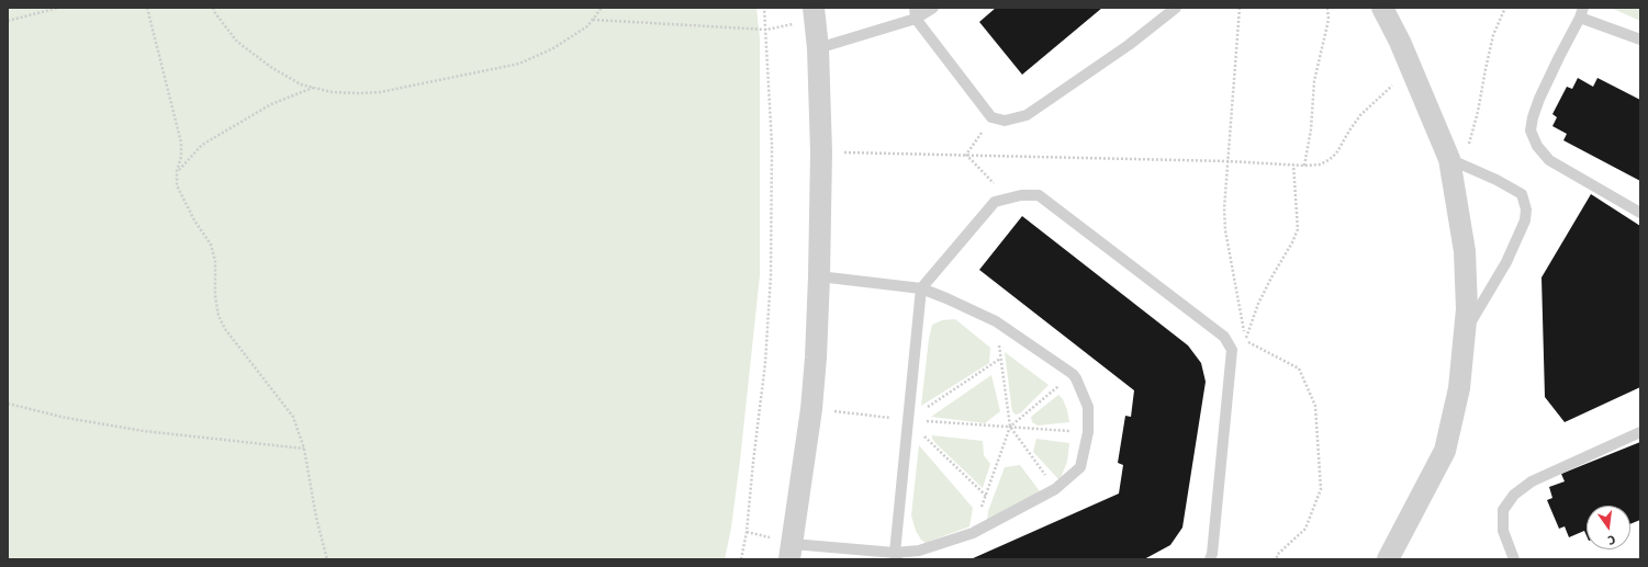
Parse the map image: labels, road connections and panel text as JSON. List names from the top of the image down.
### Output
{
  "north": "bottom"
}
